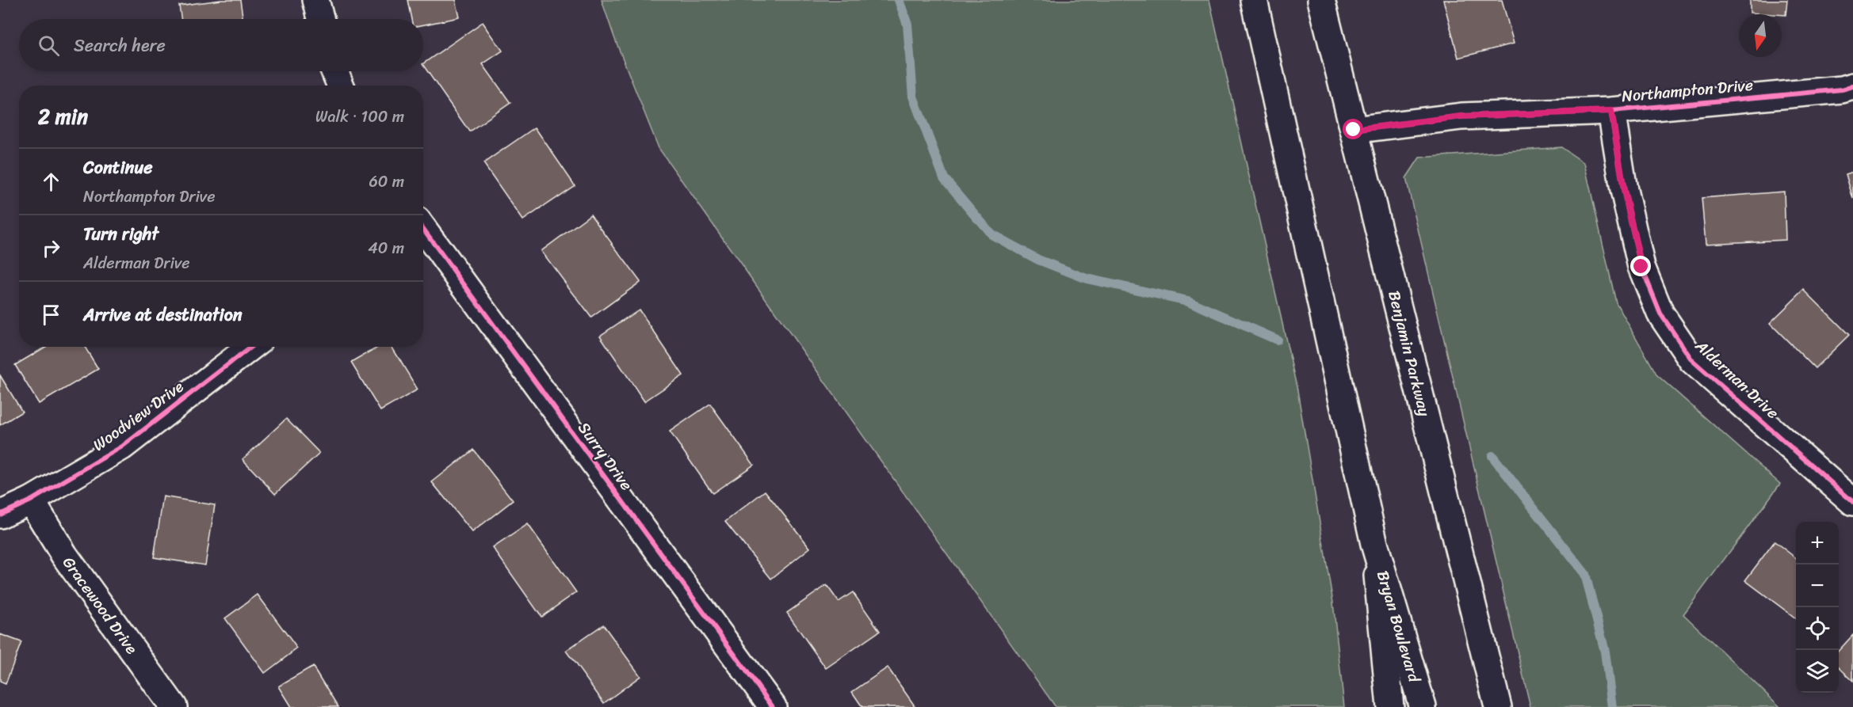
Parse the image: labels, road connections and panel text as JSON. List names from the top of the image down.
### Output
{
  "streets": {
    "main road": [
      "Northampton Drive",
      "Benjamin Parkway",
      "Alderman Drive",
      "Woodview Drive",
      "Surry Drive",
      "Gracewood Drive",
      "Bryan Boulevard"
    ]
  },
  "crossings": [
    ["Northampton Drive", "Benjamin Parkway"],
    ["Northampton Drive", "Alderman Drive"],
    ["Woodview Drive", "Gracewood Drive"]
  ],
  "north": "bottom",
  "page": {
    "search": "Search here",
    "heading": ["2 min", "Walk · 100 m"],
    "list": [
      ["Continue", "Northampton Drive", "60 m"],
      ["Turn right", "Alderman Drive", "40 m"],
      "Arrive at destination"
    ],
    "map_buttons": ["+", "−"]
  }
}
